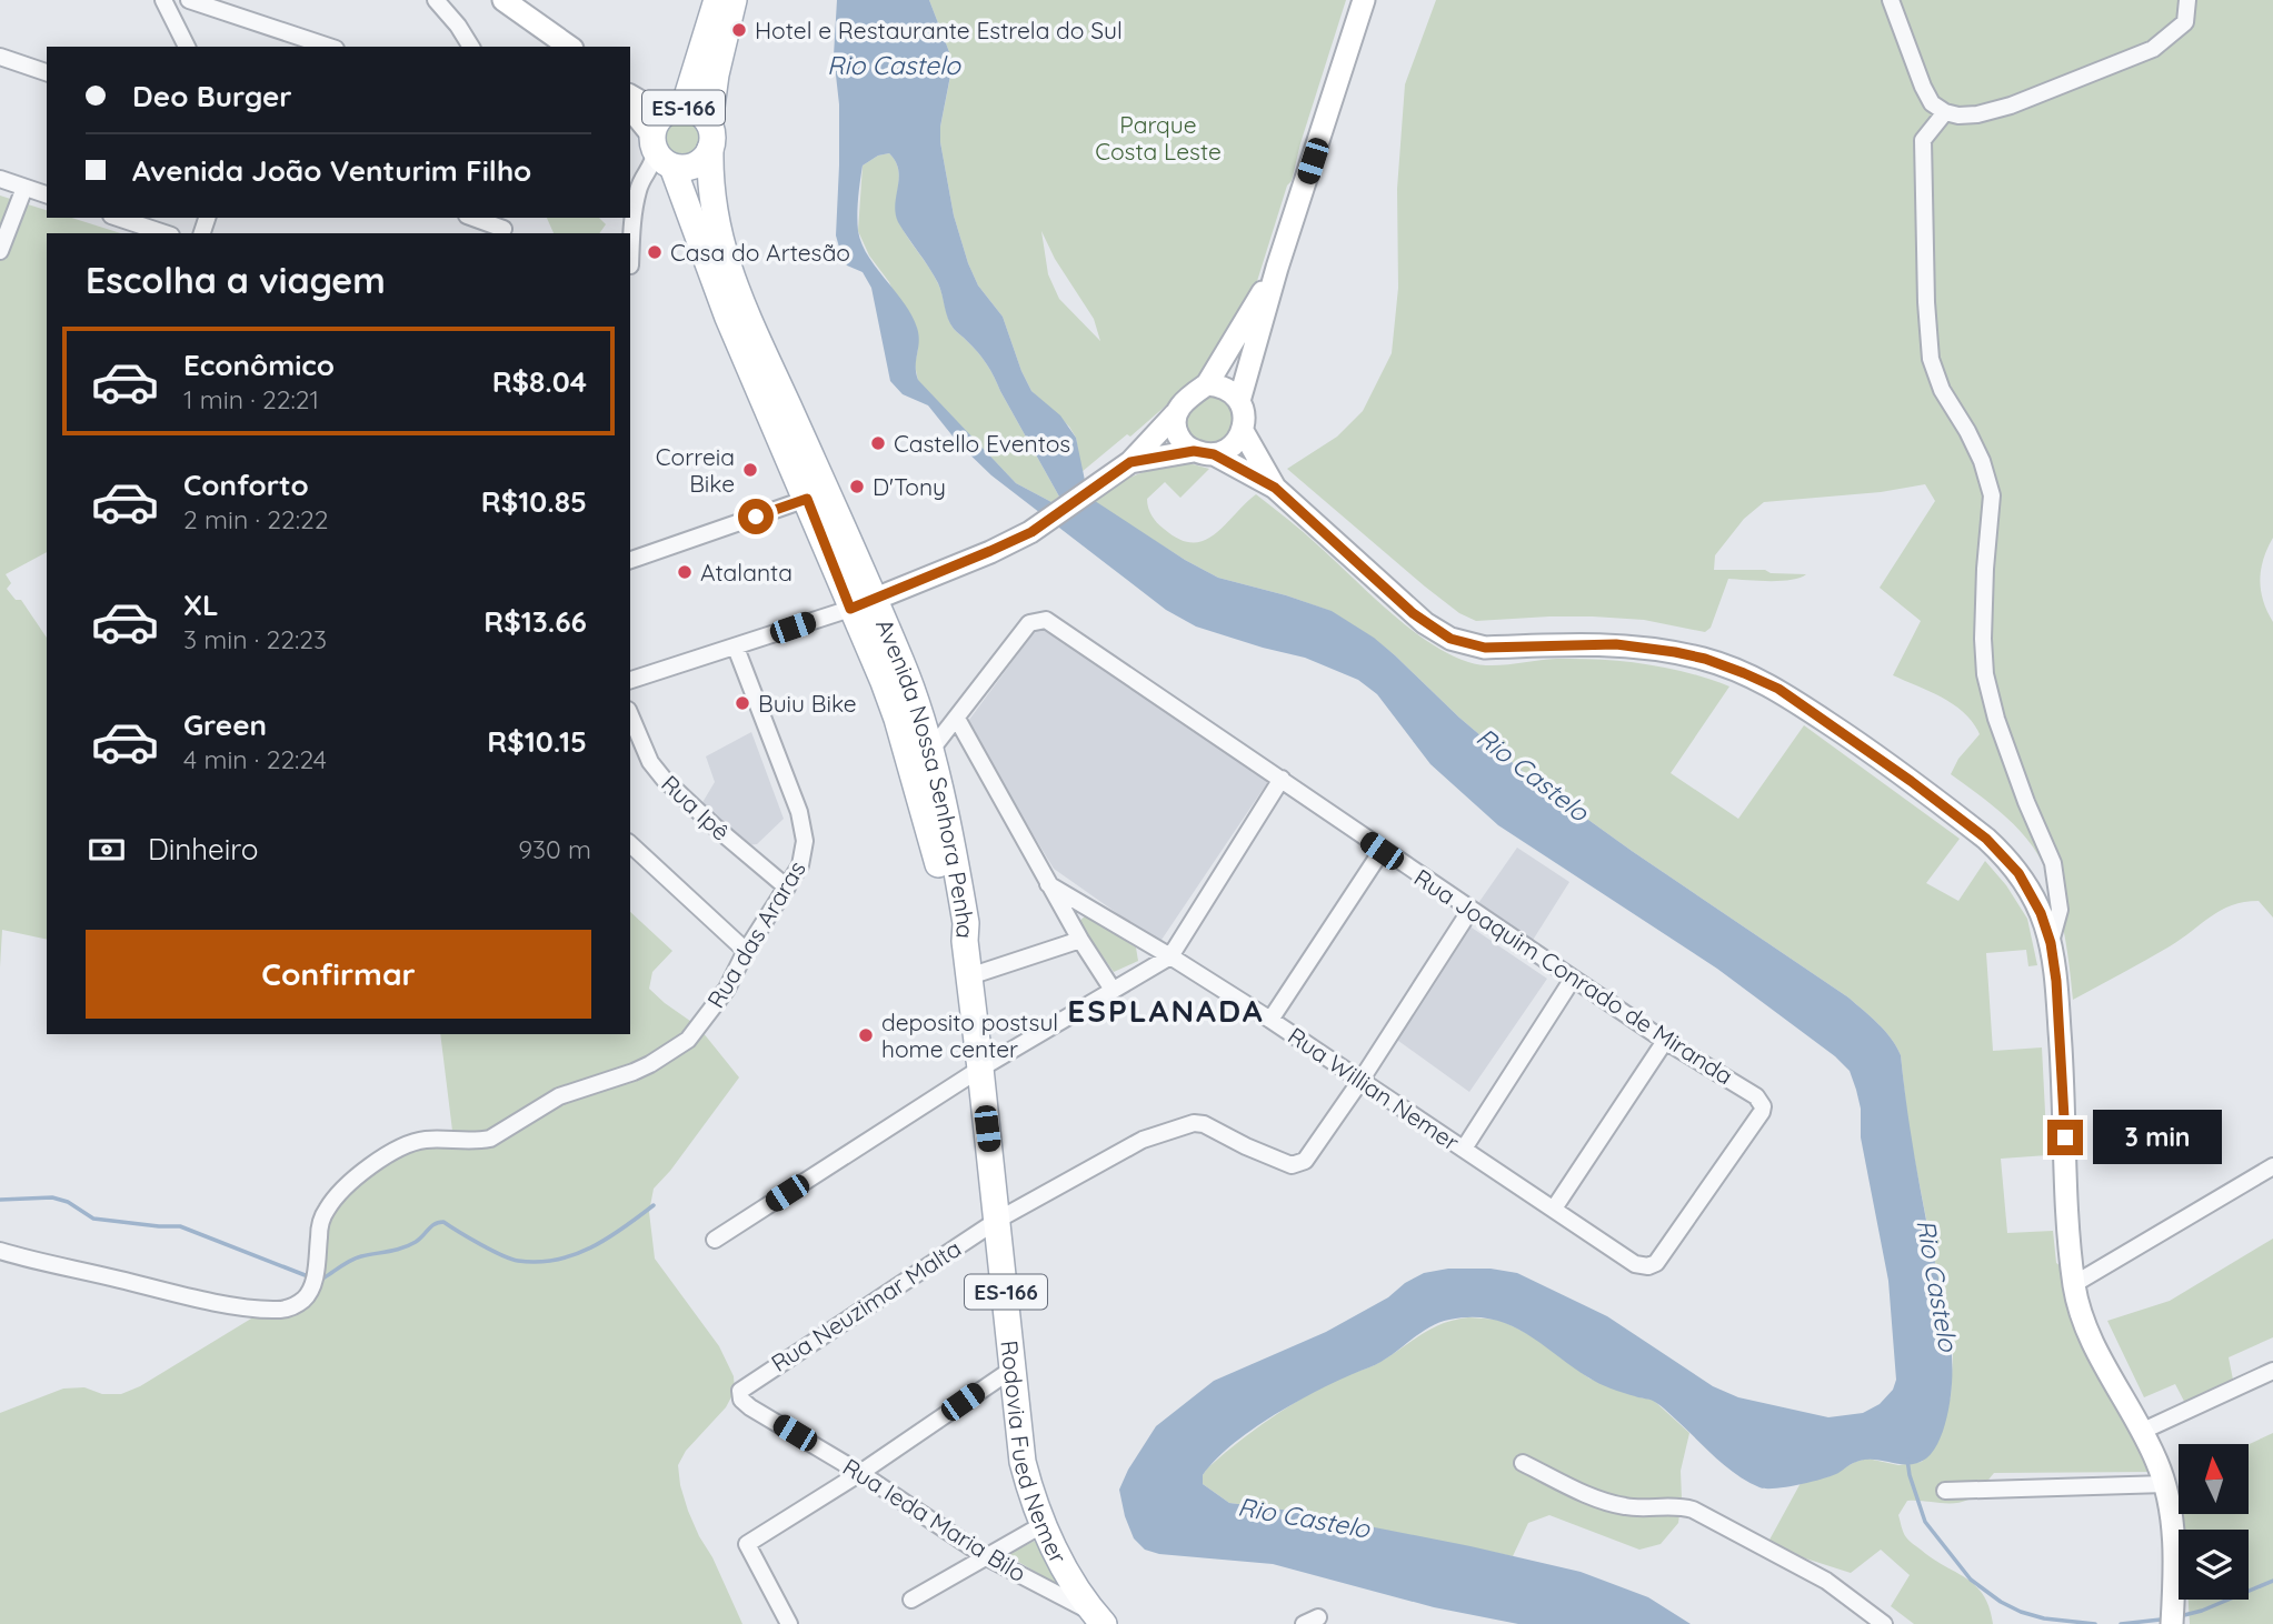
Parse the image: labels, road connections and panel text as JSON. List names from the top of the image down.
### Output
{
  "streets": {
    "main road": ["ES-166", "Avenida Nossa Senhora Penha", "Rodovia Fued Nemer"],
    "street": [
      "Rua Ipê",
      "Rua das Araras",
      "Rua Joaquim Conrado de Miranda",
      "Rua Willian Nemer",
      "Rua Neuzimar Malta",
      "Rua Ieda Maria Bilo"
    ]
  },
  "crossings": [
    ["ES-166", "Avenida Nossa Senhora Penha"],
    ["Avenida Nossa Senhora Penha", "Rodovia Fued Nemer"],
    ["Rua Ipê", "Rua das Araras"],
    ["Rua Joaquim Conrado de Miranda", "Rua Willian Nemer"],
    ["Rua Willian Nemer", "Rua Neuzimar Malta"],
    ["Rua Neuzimar Malta", "Rodovia Fued Nemer"],
    ["Rua Neuzimar Malta", "Rua Ieda Maria Bilo"],
    ["Rodovia Fued Nemer", "Rua Ieda Maria Bilo"]
  ],
  "districts": ["ESPLANADA"],
  "water": ["Rio Castelo"],
  "parks": ["Parque Costa Leste"],
  "places": [
    "Hotel e Restaurante Estrela do Sul",
    "Casa do Artesão",
    "Castello Eventos",
    "Correia Bike",
    "D'Tony",
    "Atalanta",
    "Buiu Bike",
    "deposito postsul home center"
  ],
  "north": "top",
  "page": {
    "banner": ["Deo Burger", "Avenida João Venturim Filho"],
    "heading": "Escolha a viagem",
    "list": [
      {
        "name": "Econômico",
        "note": "1 min · 22:21",
        "value": "R$8.04"
      },
      {
        "name": "Conforto",
        "note": "2 min · 22:22",
        "value": "R$10.85"
      },
      {
        "name": "XL",
        "note": "3 min · 22:23",
        "value": "R$13.66"
      },
      {
        "name": "Green",
        "note": "4 min · 22:24",
        "value": "R$10.15"
      }
    ],
    "pay": ["Dinheiro", "930 m"],
    "buttons": "Confirmar",
    "bubble": "3 min"
  }
}
